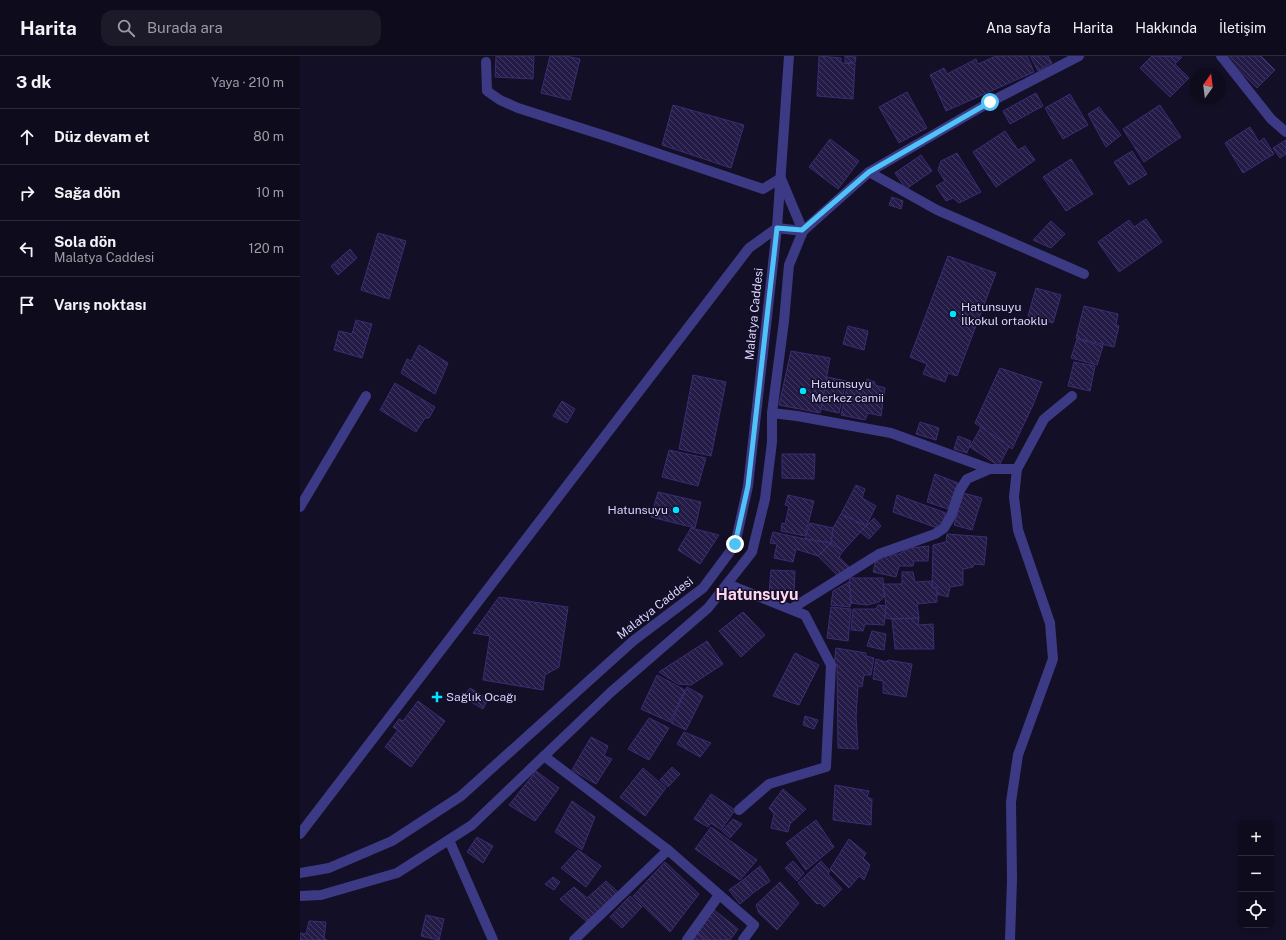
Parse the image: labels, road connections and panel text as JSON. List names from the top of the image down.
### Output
{
  "streets": {
    "street": ["Malatya Caddesi"]
  },
  "districts": ["Hatunsuyu"],
  "places": {
    "other": ["Hatunsuyu İlkokul ortaoklu", "Hatunsuyu Merkez camii", "Hatunsuyu"],
    "health": ["Sağlık Ocağı"]
  },
  "north": "top",
  "page": {
    "header": "Harita",
    "search": "Burada ara",
    "nav": [
      "Ana sayfa",
      "Harita",
      "Hakkında",
      "İletişim"
    ],
    "heading": ["3 dk", "Yaya · 210 m"],
    "list": [
      ["Düz devam et", "80 m"],
      ["Sağa dön", "10 m"],
      ["Sola dön", "Malatya Caddesi", "120 m"],
      "Varış noktası"
    ],
    "map_buttons": ["+", "−"]
  }
}
